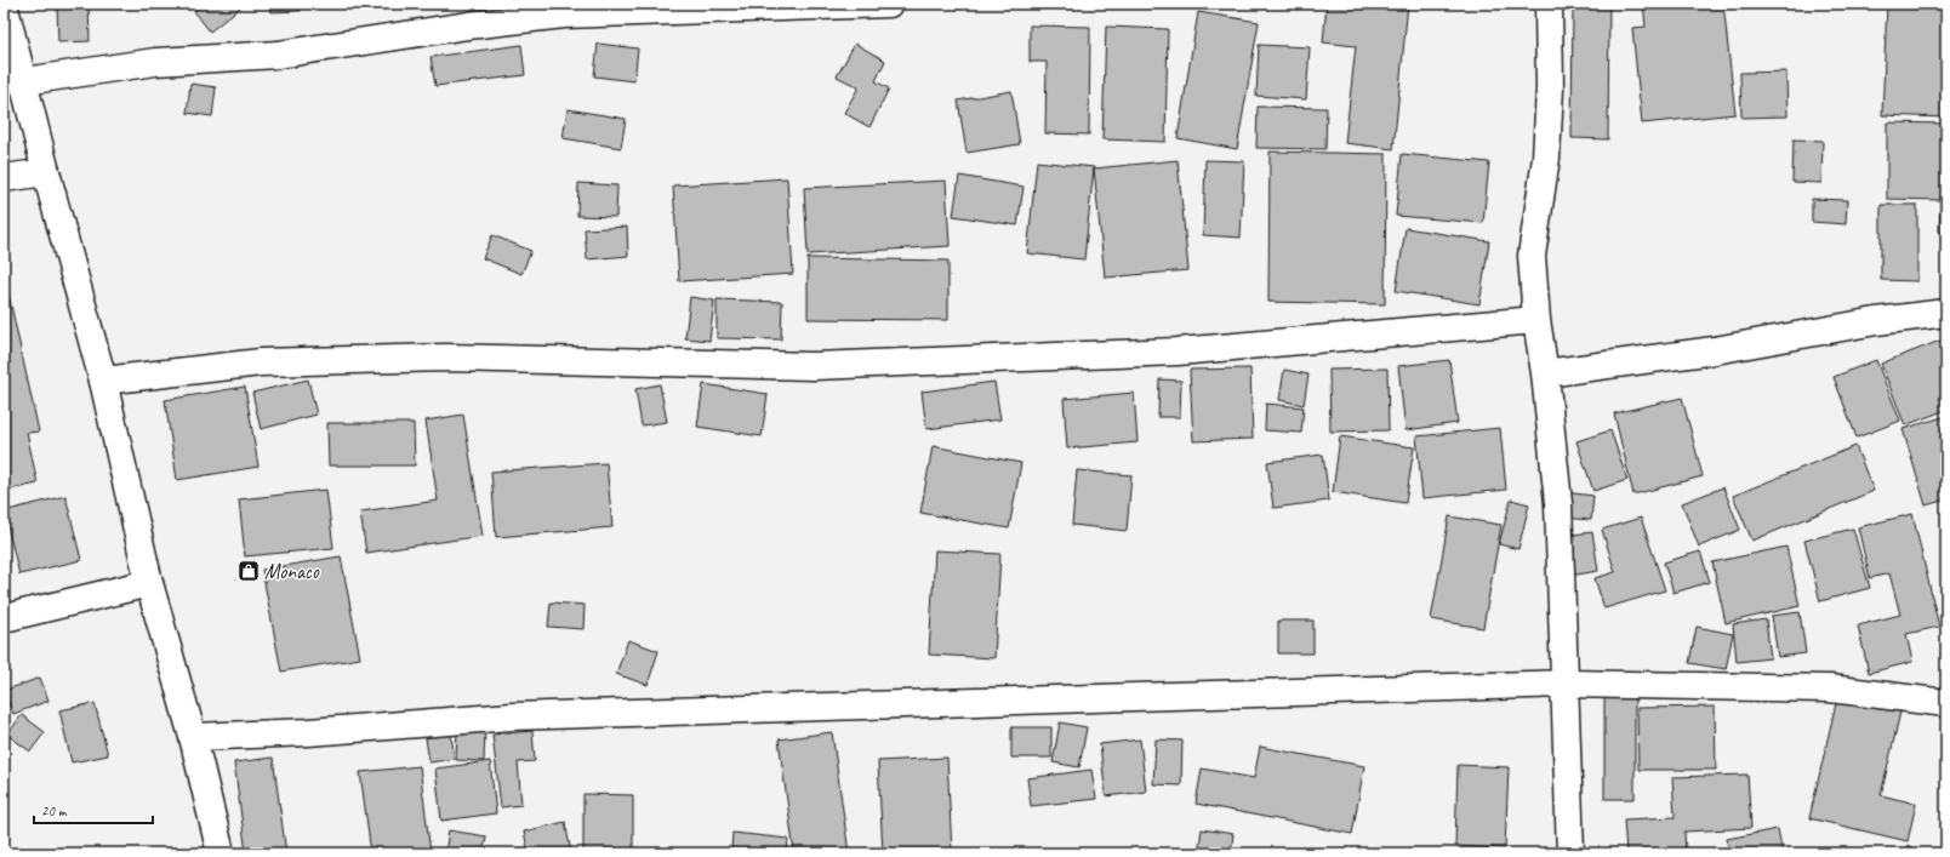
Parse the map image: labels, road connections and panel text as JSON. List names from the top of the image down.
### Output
{
  "places": {
    "shop": ["Monaco"]
  },
  "scale_bar": "20 m"
}
